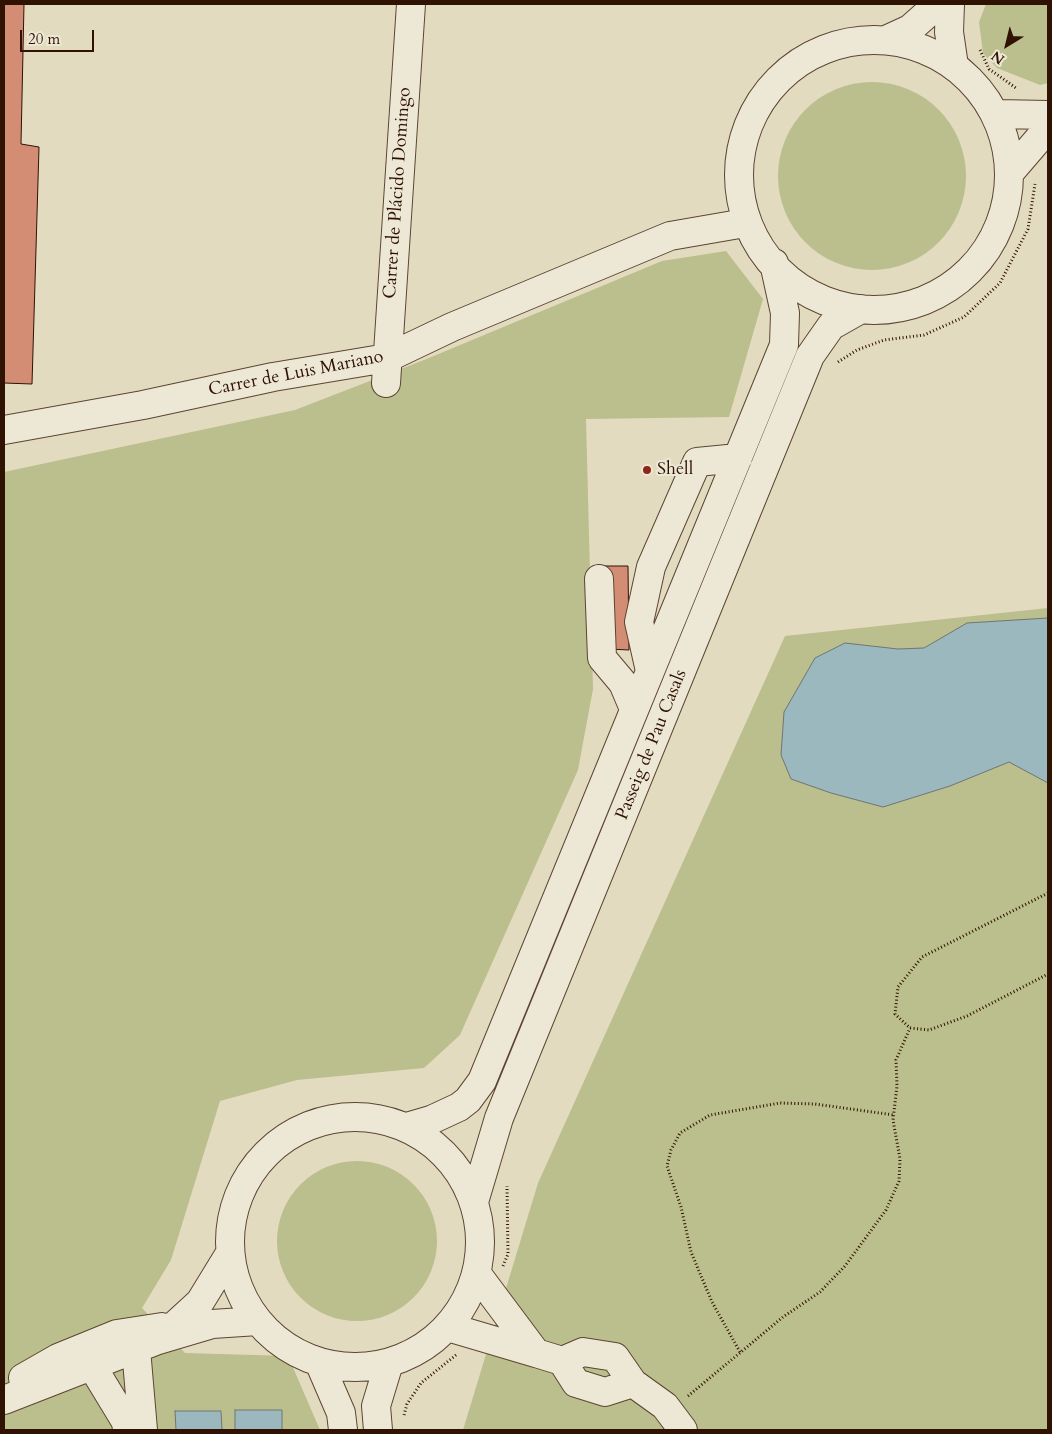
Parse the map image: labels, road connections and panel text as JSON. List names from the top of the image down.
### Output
{
  "streets": {
    "street": ["Carrer de Plácido Domingo", "Carrer de Luis Mariano", "Passeig de Pau Casals"]
  },
  "crossings": [
    ["Carrer de Plácido Domingo", "Carrer de Luis Mariano"]
  ],
  "places": ["Shell"],
  "scale_bar": "20 m",
  "north": "bottom left"
}
